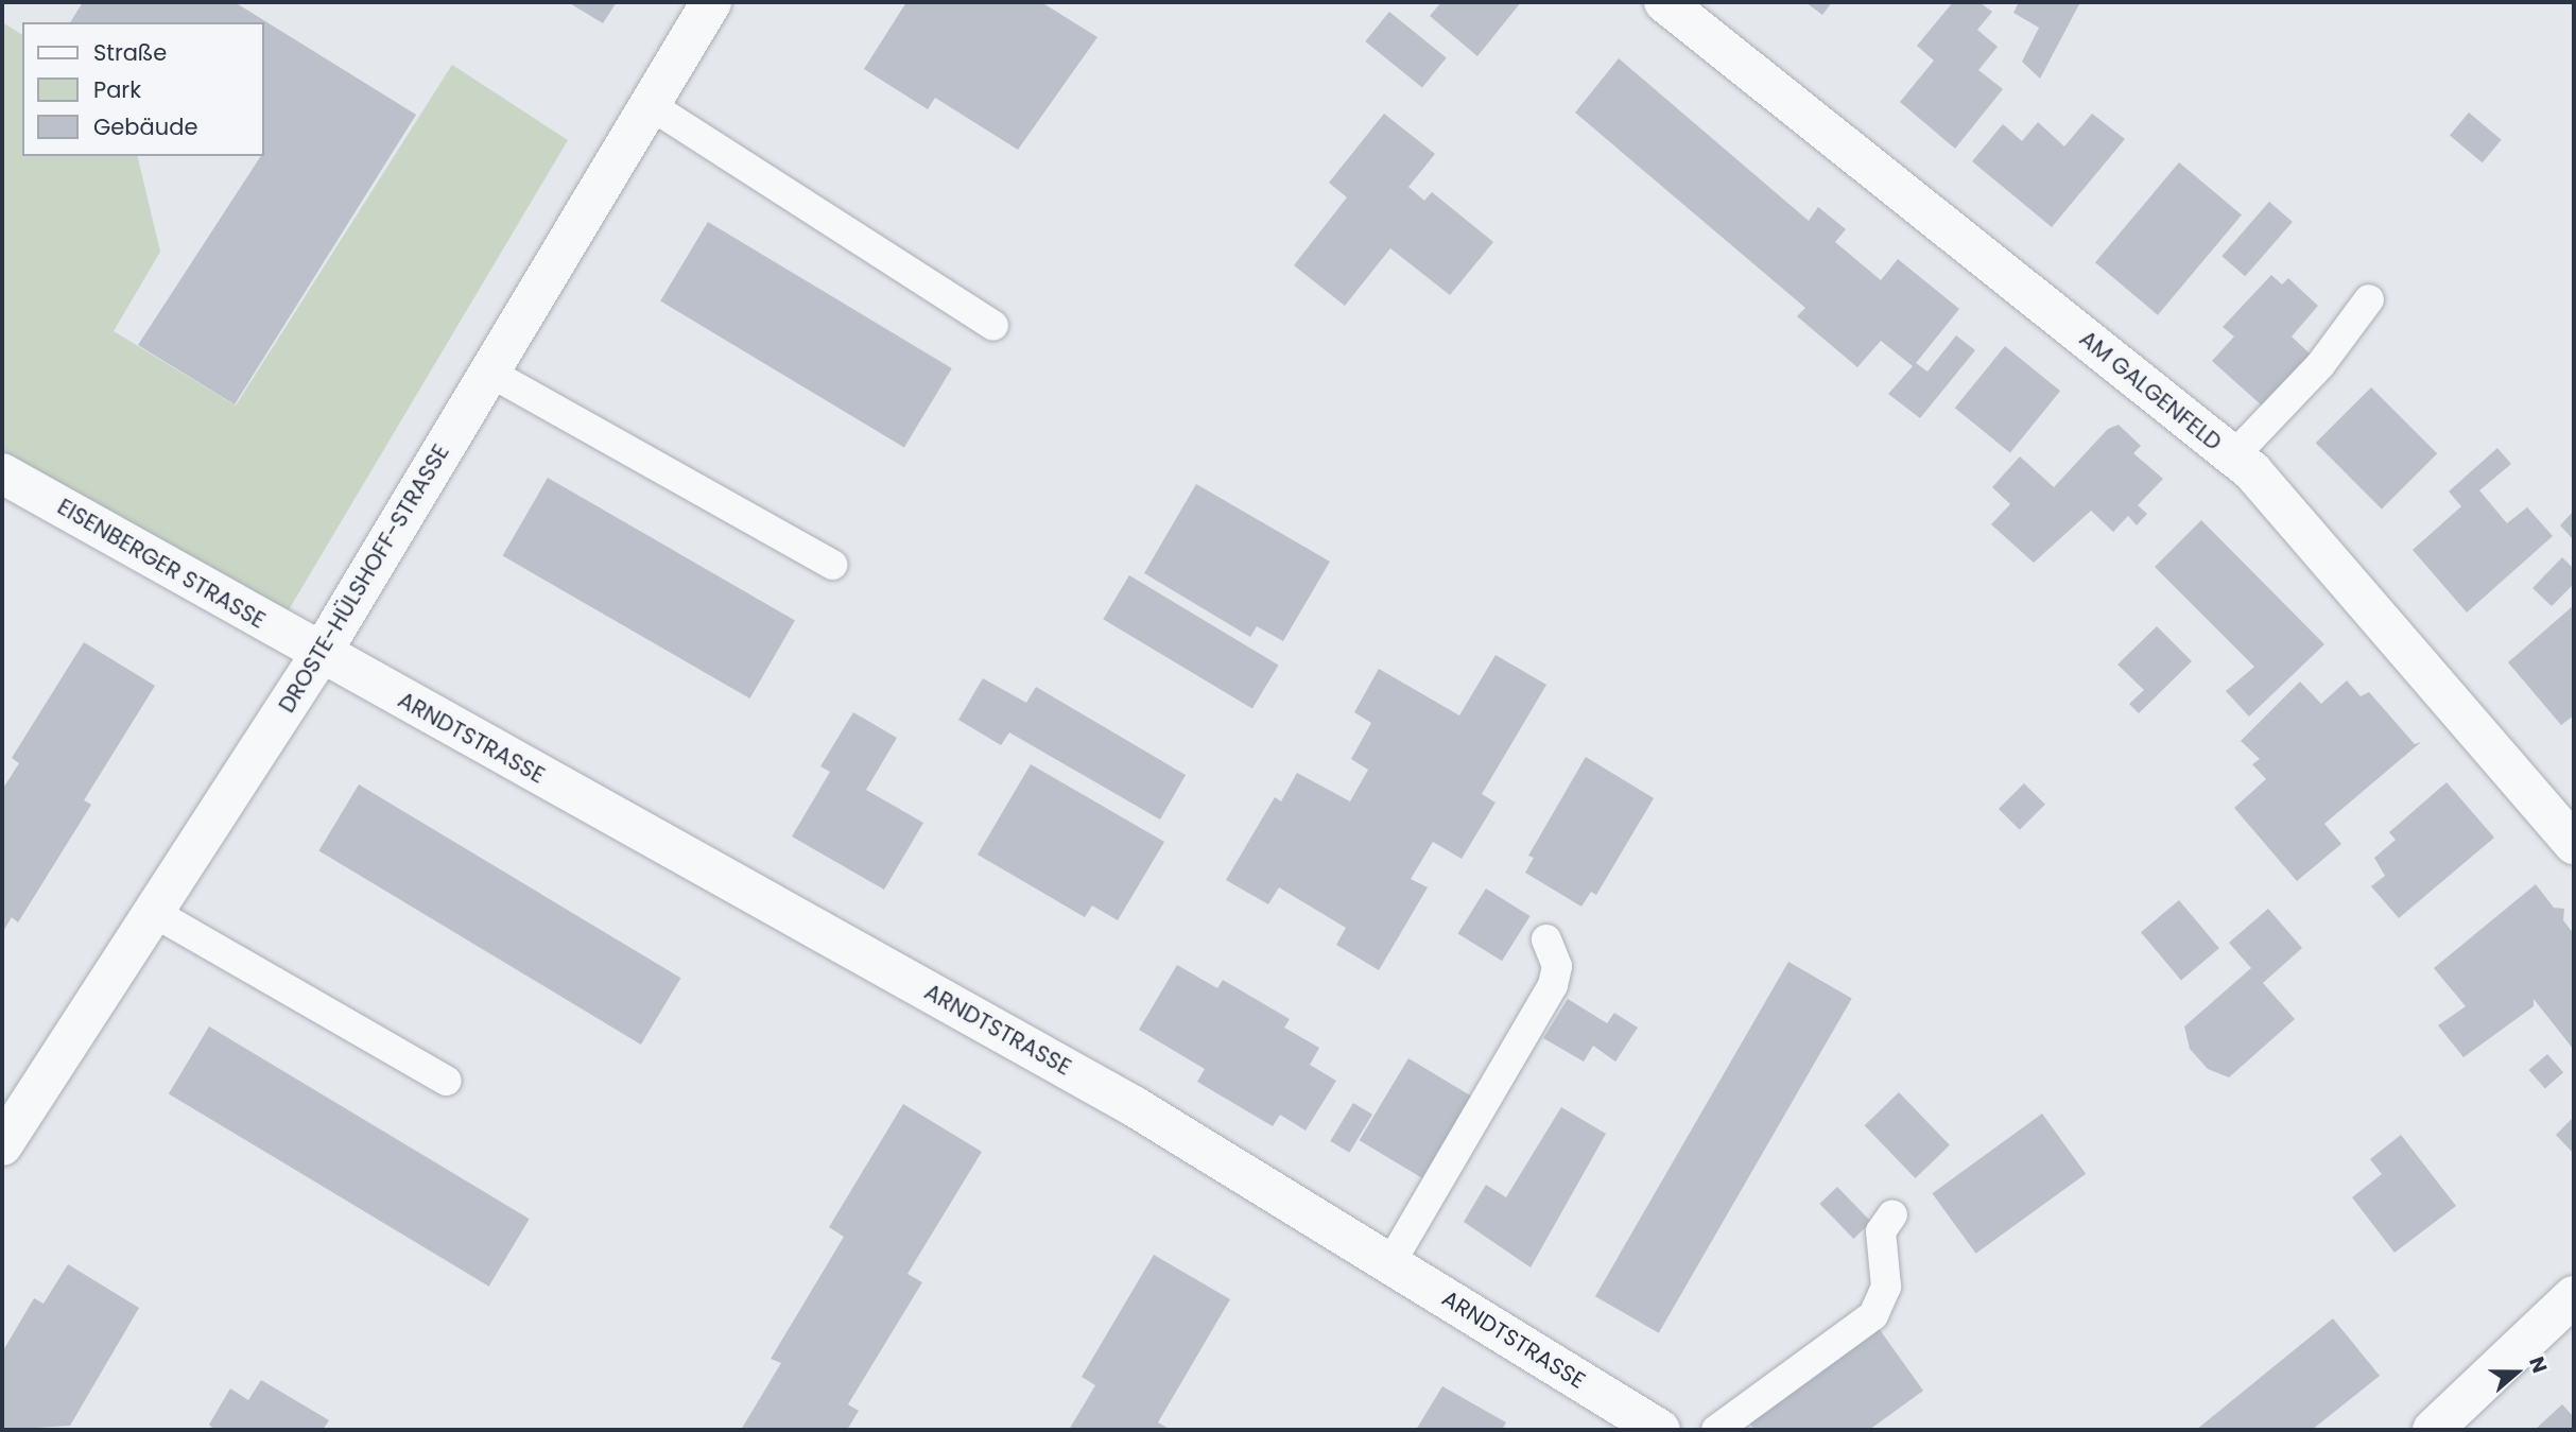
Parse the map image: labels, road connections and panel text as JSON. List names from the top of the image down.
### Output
{
  "streets": {
    "street": [
      "AM GALGENFELD",
      "EISENBERGER STRASSE",
      "DROSTE-HÜLSHOFF-STRASSE",
      "ARNDTSTRASSE"
    ]
  },
  "crossings": [
    ["EISENBERGER STRASSE", "DROSTE-HÜLSHOFF-STRASSE"],
    ["EISENBERGER STRASSE", "ARNDTSTRASSE"],
    ["DROSTE-HÜLSHOFF-STRASSE", "ARNDTSTRASSE"]
  ],
  "legend": ["Straße", "Park", "Gebäude"],
  "north": "right"
}
